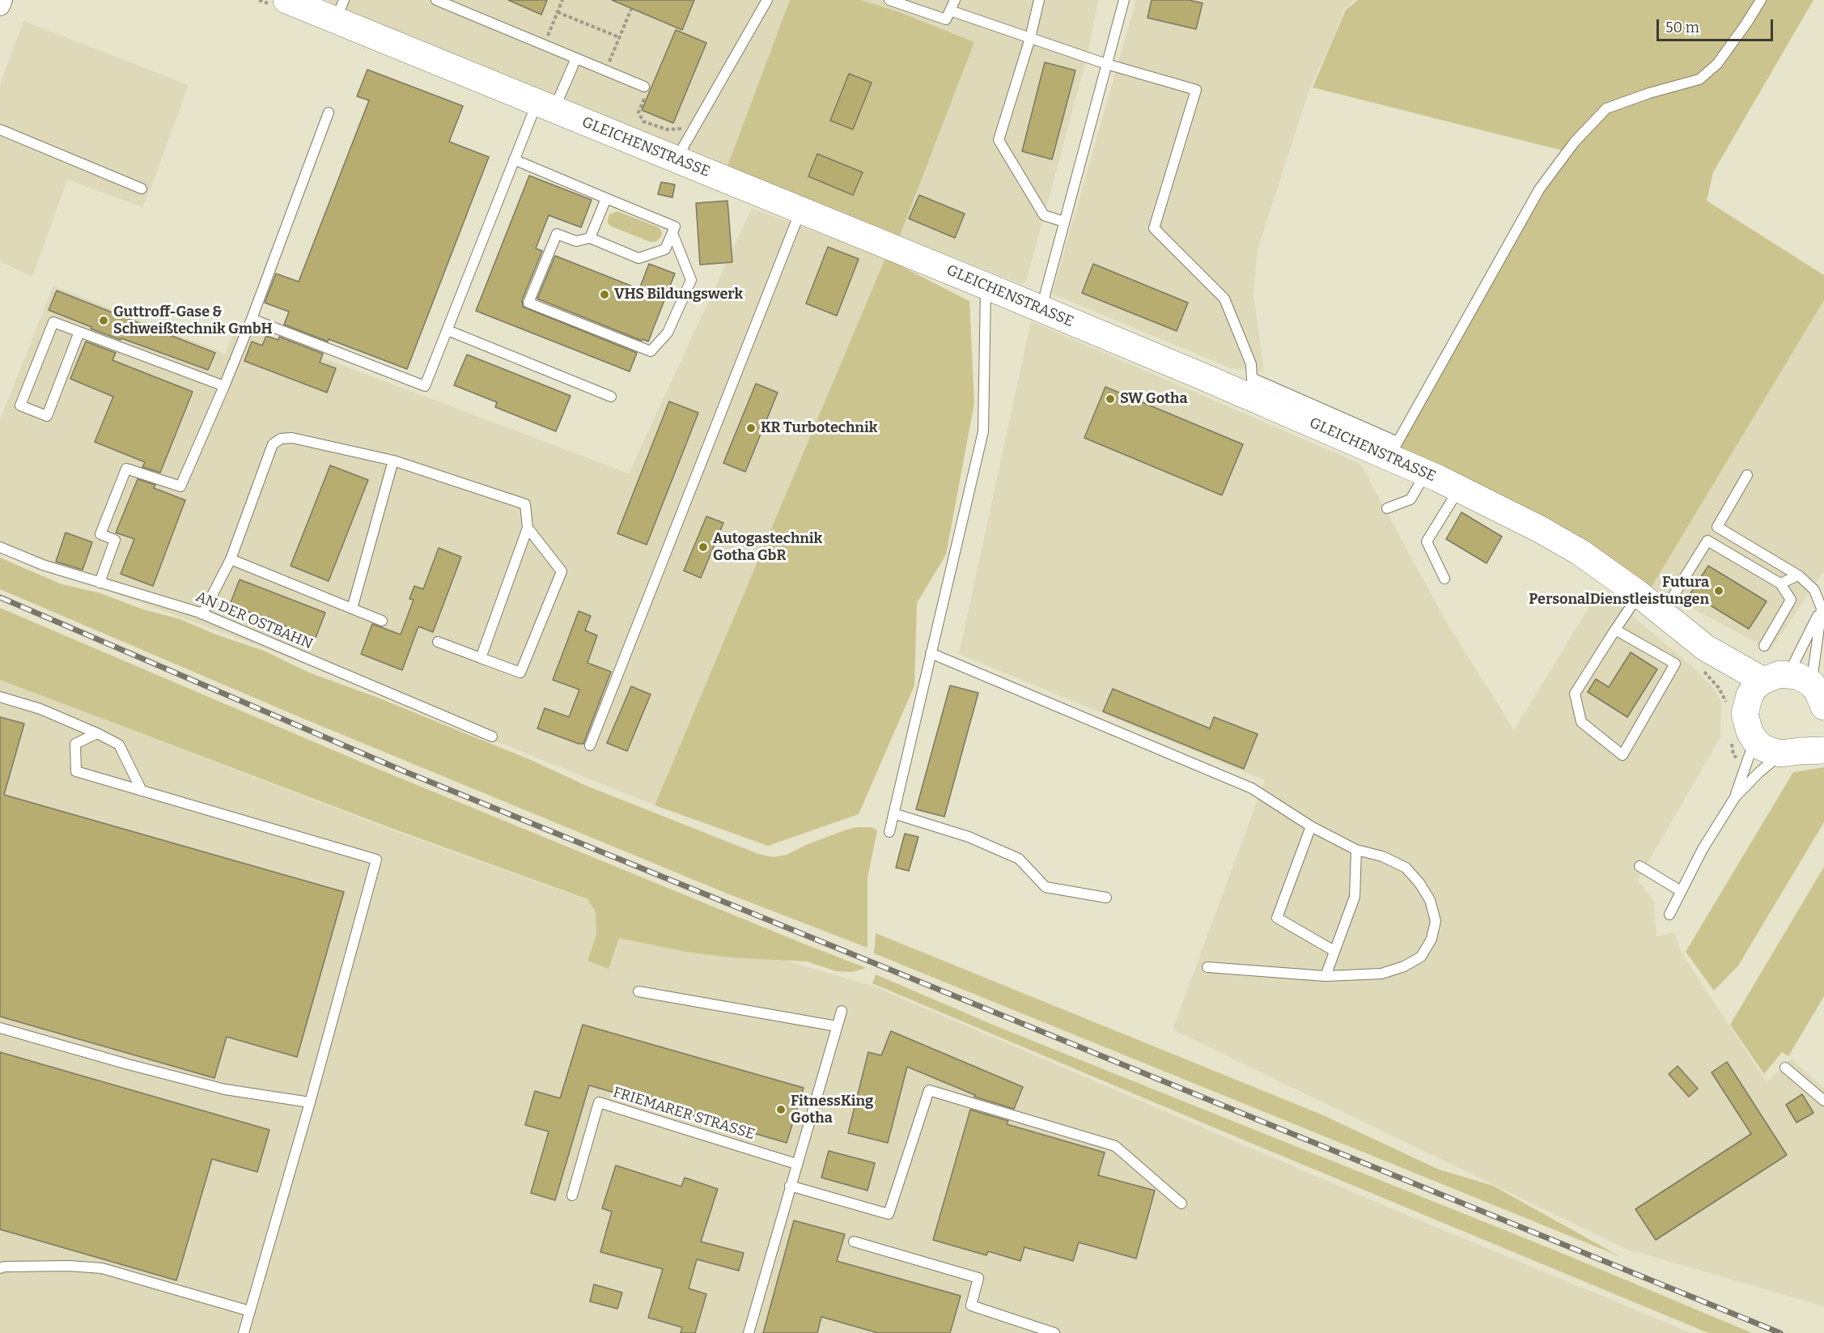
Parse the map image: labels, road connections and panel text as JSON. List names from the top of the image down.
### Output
{
  "streets": {
    "street": ["GLEICHENSTRASSE"],
    "lane": ["AN DER OSTBAHN", "FRIEMARER STRASSE"]
  },
  "places": [
    "VHS Bildungswerk",
    "Guttroff-Gase & Schweißtechnik GmbH",
    "SW Gotha",
    "KR Turbotechnik",
    "Autogastechnik Gotha GbR",
    "Futura PersonalDienstleistungen",
    "FitnessKing Gotha"
  ],
  "scale_bar": "50 m"
}
